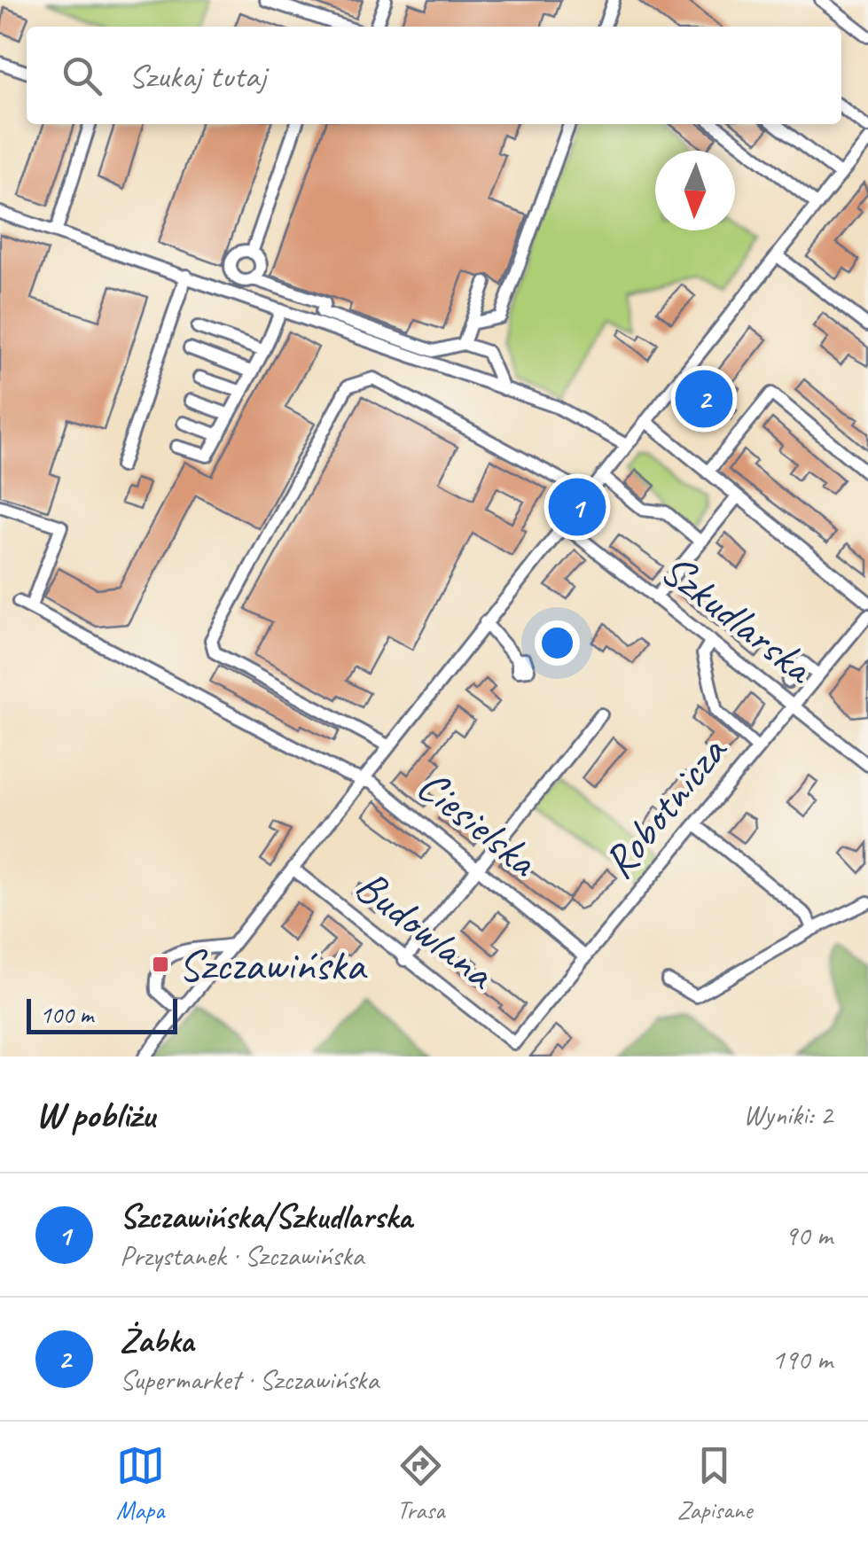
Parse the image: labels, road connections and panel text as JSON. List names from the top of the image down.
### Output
{
  "streets": {
    "street": [
      "Szkudlarska",
      "Robotnicza",
      "Ciesielska",
      "Budowlana"
    ]
  },
  "crossings": [
    ["Szkudlarska", "Robotnicza"],
    ["Robotnicza", "Ciesielska"],
    ["Robotnicza", "Budowlana"]
  ],
  "places": {
    "transit": ["Szczawińska"]
  },
  "scale_bar": "100 m",
  "north": "bottom",
  "page": {
    "search": "Szukaj tutaj",
    "pins": ["2", "1"],
    "scale": "100 m",
    "heading": ["W pobliżu", "Wyniki: 2"],
    "list": [
      {
        "mark": "1",
        "name": "Szczawińska/Szkudlarska",
        "note": "Przystanek · Szczawińska",
        "value": "90 m"
      },
      {
        "mark": "2",
        "name": "Żabka",
        "note": "Supermarket · Szczawińska",
        "value": "190 m"
      }
    ],
    "nav": ["Mapa", "Trasa", "Zapisane"]
  }
}
